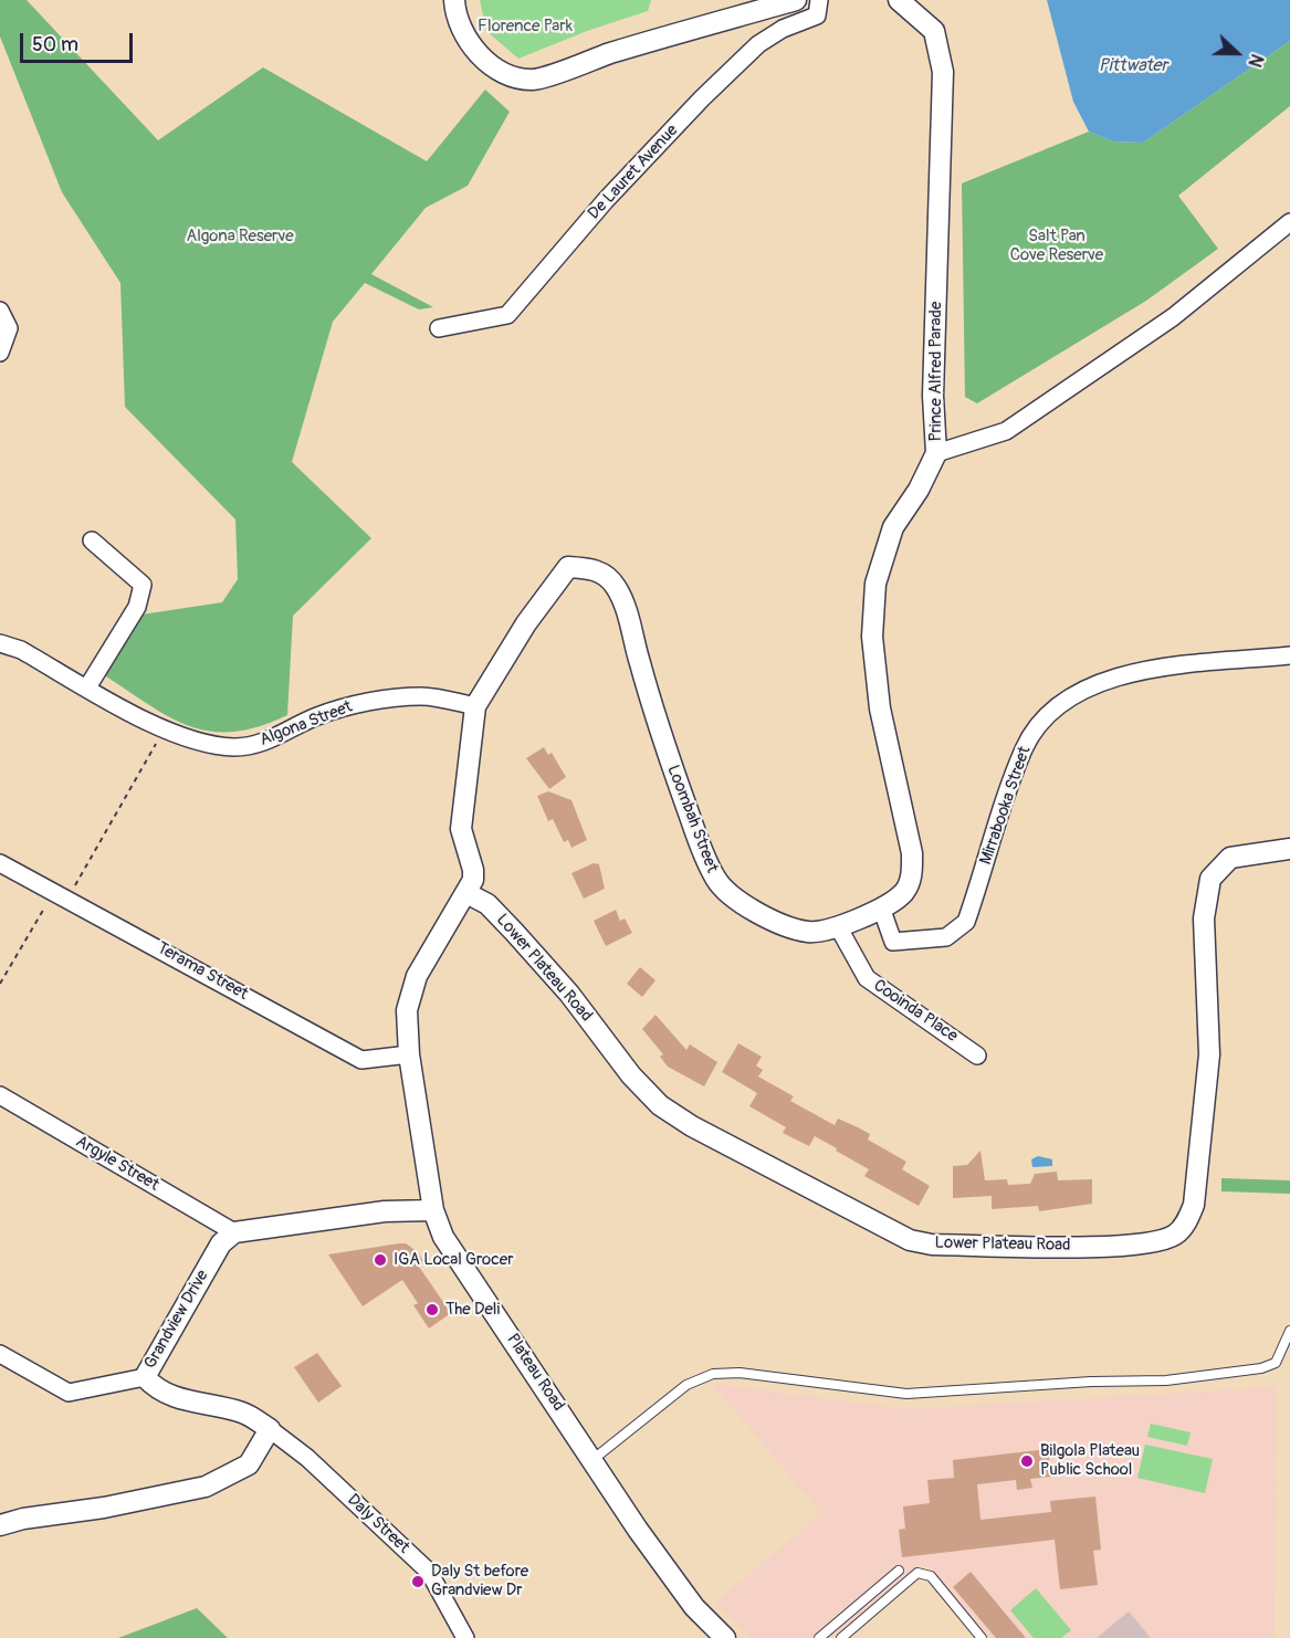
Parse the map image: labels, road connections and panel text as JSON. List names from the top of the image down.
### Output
{
  "streets": {
    "street": [
      "De Lauret Avenue",
      "Prince Alfred Parade",
      "Algona Street",
      "Mirrabooka Street",
      "Loombah Street",
      "Lower Plateau Road",
      "Terama Street",
      "Cooinda Place",
      "Argyle Street",
      "Grandview Drive",
      "Plateau Road",
      "Daly Street"
    ]
  },
  "crossings": [
    ["Prince Alfred Parade", "Loombah Street"],
    ["Algona Street", "Loombah Street"],
    ["Mirrabooka Street", "Loombah Street"],
    ["Loombah Street", "Lower Plateau Road"],
    ["Loombah Street", "Cooinda Place"],
    ["Loombah Street", "Plateau Road"],
    ["Lower Plateau Road", "Plateau Road"],
    ["Terama Street", "Plateau Road"],
    ["Argyle Street", "Grandview Drive"],
    ["Grandview Drive", "Daly Street"]
  ],
  "water": ["Pittwater"],
  "parks": ["Florence Park", "Algona Reserve", "Salt Pan Cove Reserve"],
  "places": [
    "IGA Local Grocer",
    "The Deli",
    "Bilgola Plateau Public School",
    "Daly St before Grandview Dr"
  ],
  "scale_bar": "50 m",
  "north": "right"
}
